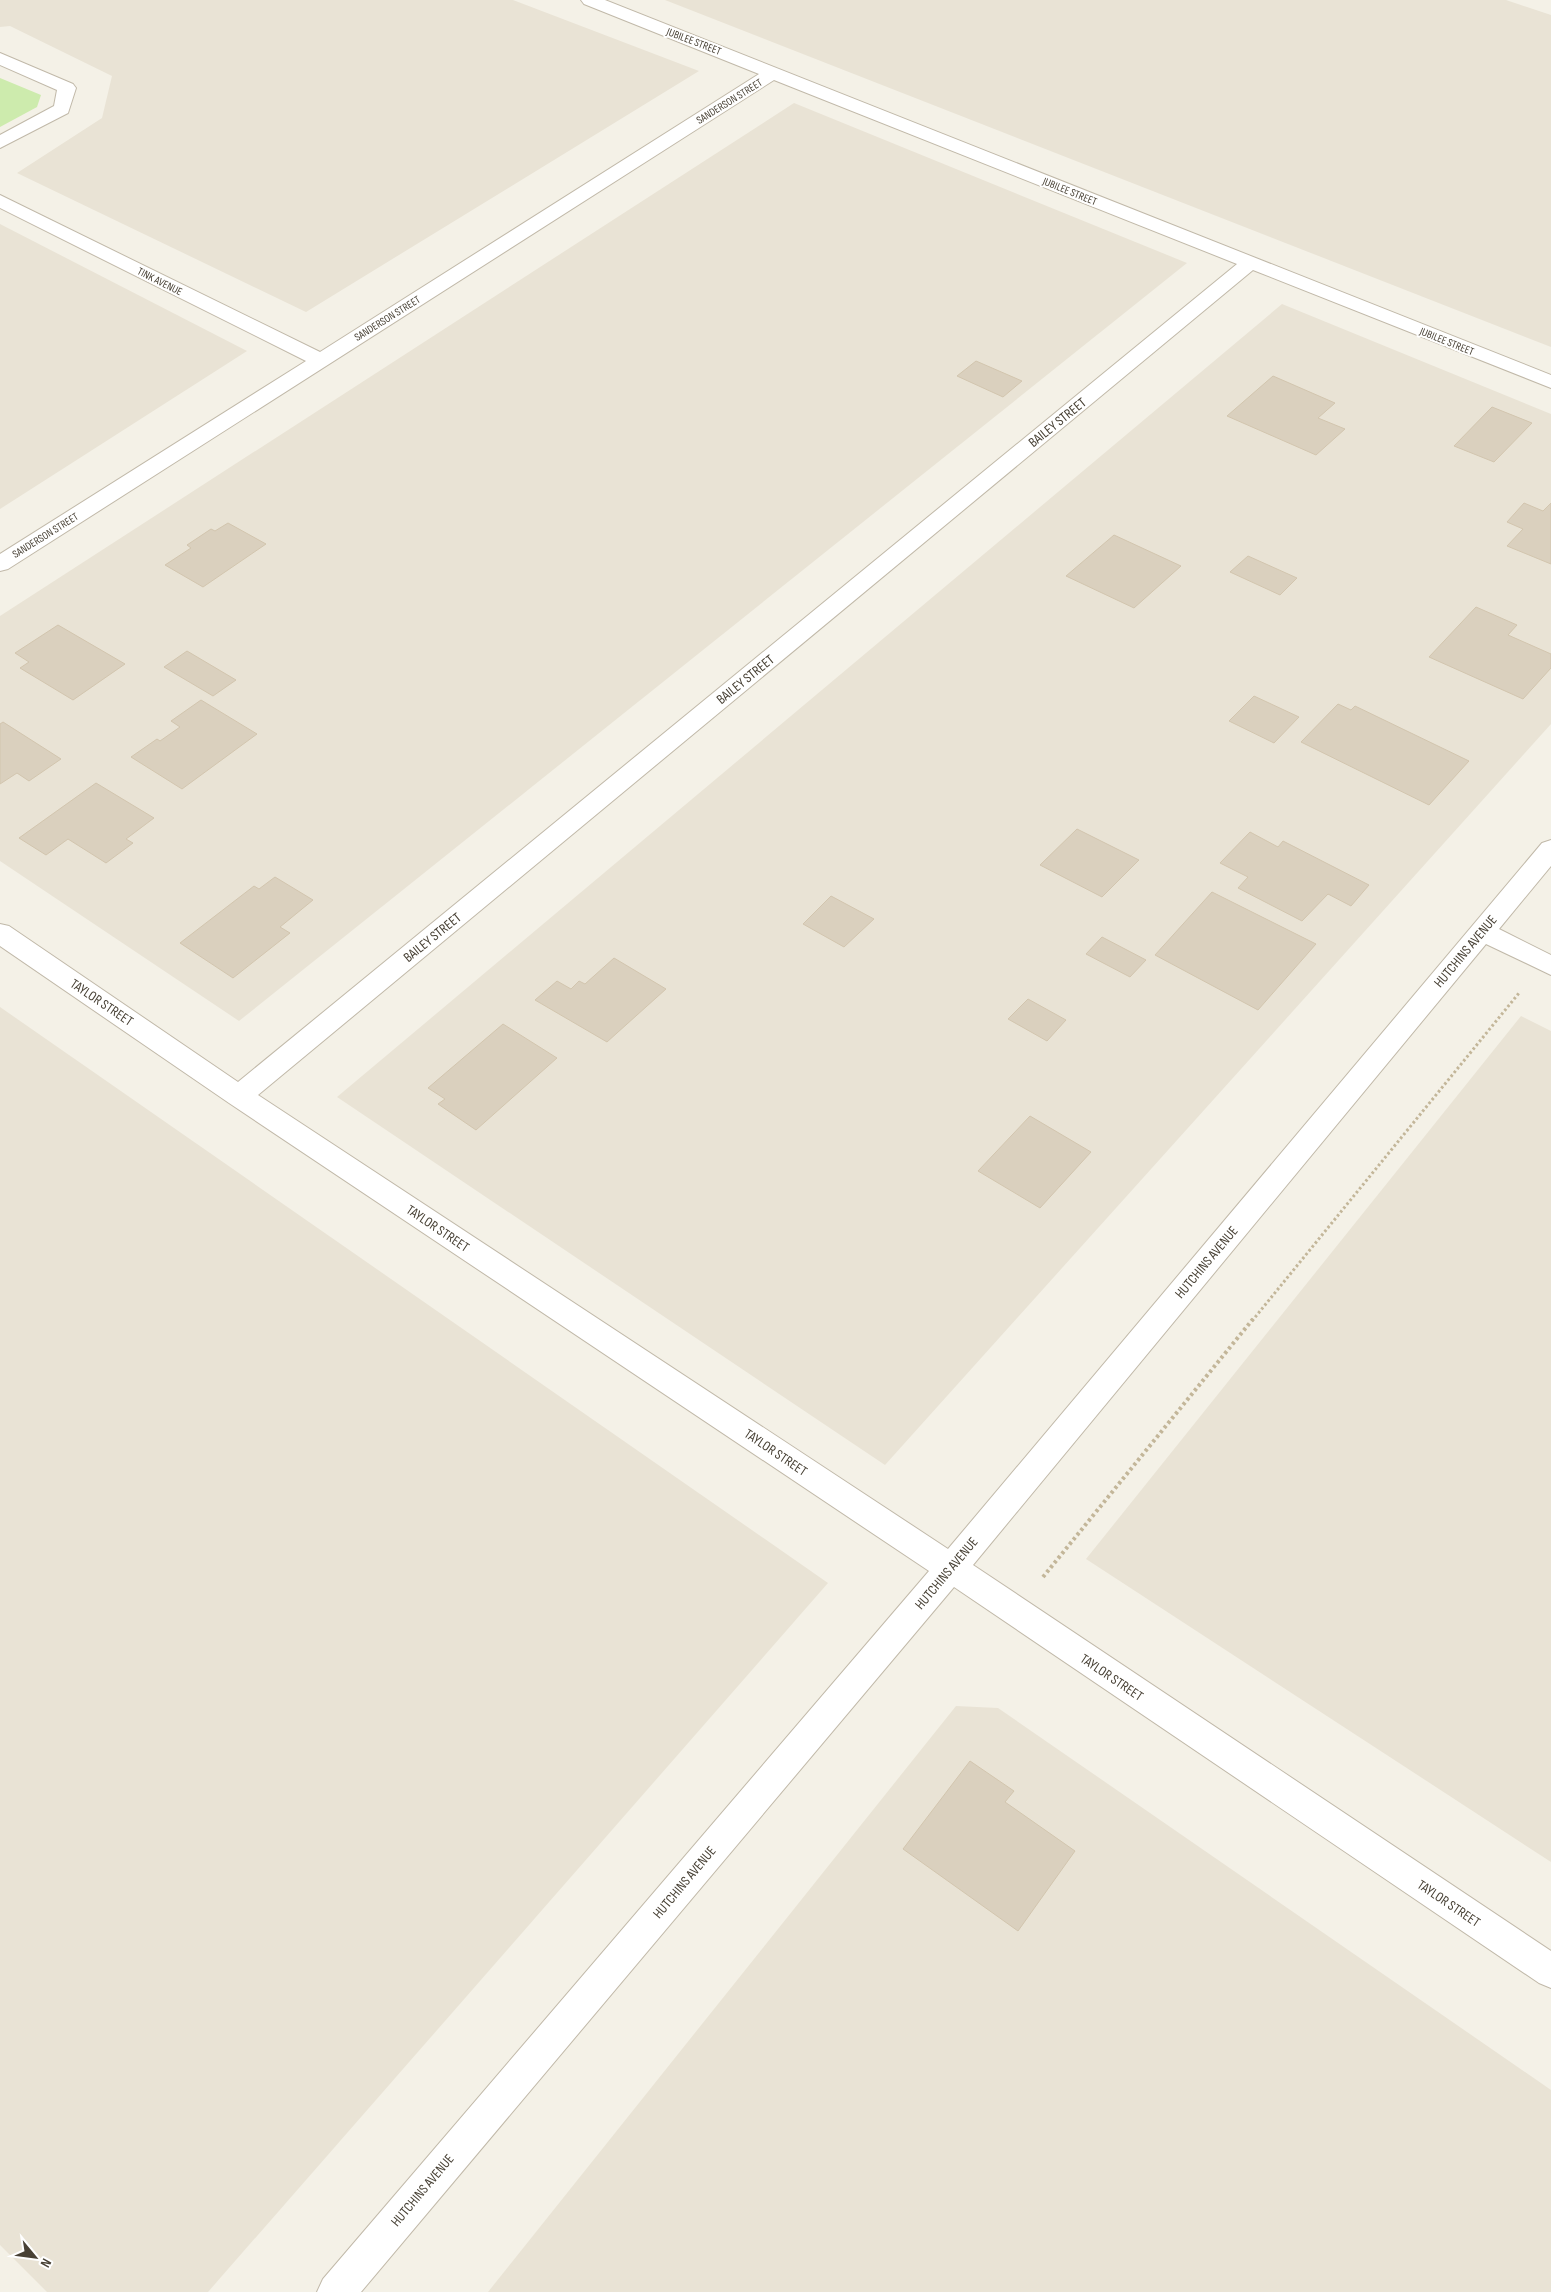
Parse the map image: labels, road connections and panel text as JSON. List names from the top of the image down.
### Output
{
  "streets": {
    "street": [
      "JUBILEE STREET",
      "SANDERSON STREET",
      "TINK AVENUE",
      "BAILEY STREET",
      "HUTCHINS AVENUE",
      "TAYLOR STREET"
    ]
  },
  "crossings": [
    ["JUBILEE STREET", "SANDERSON STREET"],
    ["JUBILEE STREET", "BAILEY STREET"],
    ["SANDERSON STREET", "TINK AVENUE"],
    ["BAILEY STREET", "TAYLOR STREET"],
    ["HUTCHINS AVENUE", "TAYLOR STREET"]
  ],
  "north": "bottom right"
}
